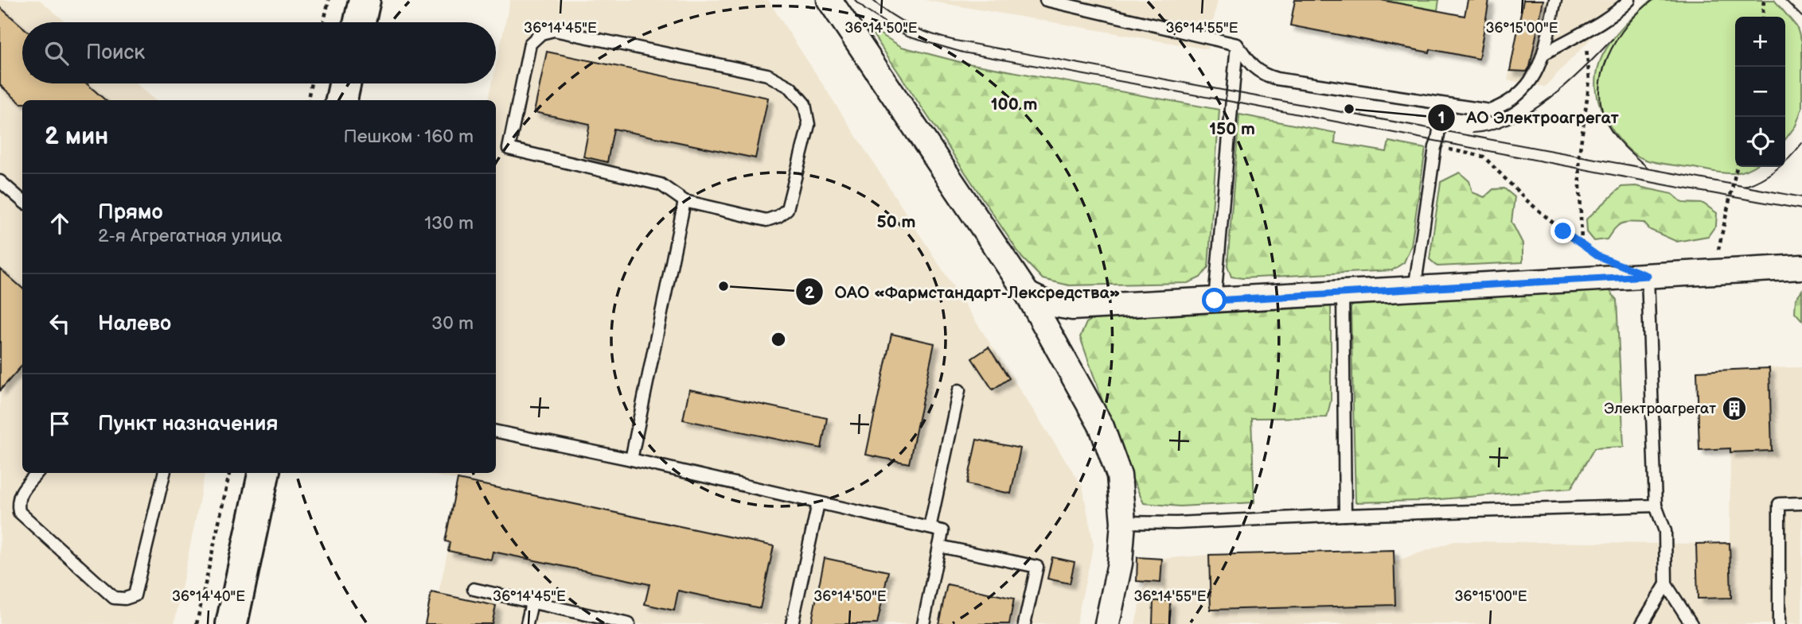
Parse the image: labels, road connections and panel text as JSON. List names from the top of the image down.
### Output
{
  "places": {
    "other": ["АО Электроагрегат", "ОАО «Фармстандарт-Лексредства»"],
    "building": ["Электроагрегат"]
  },
  "page": {
    "map_buttons": ["+", "−"],
    "search": "Поиск",
    "heading": ["2 мин", "Пешком · 160 m"],
    "list": [
      ["Прямо", "2-я Агрегатная улица", "130 m"],
      ["Налево", "30 m"],
      "Пункт назначения"
    ]
  },
  "coordinates": [
    "36°15'00\"E",
    "36°14'45\"E",
    "36°14'50\"E",
    "36°14'55\"E",
    "36°14'40\"E"
  ],
  "rings": ["100 m", "150 m", "50 m"]
}
